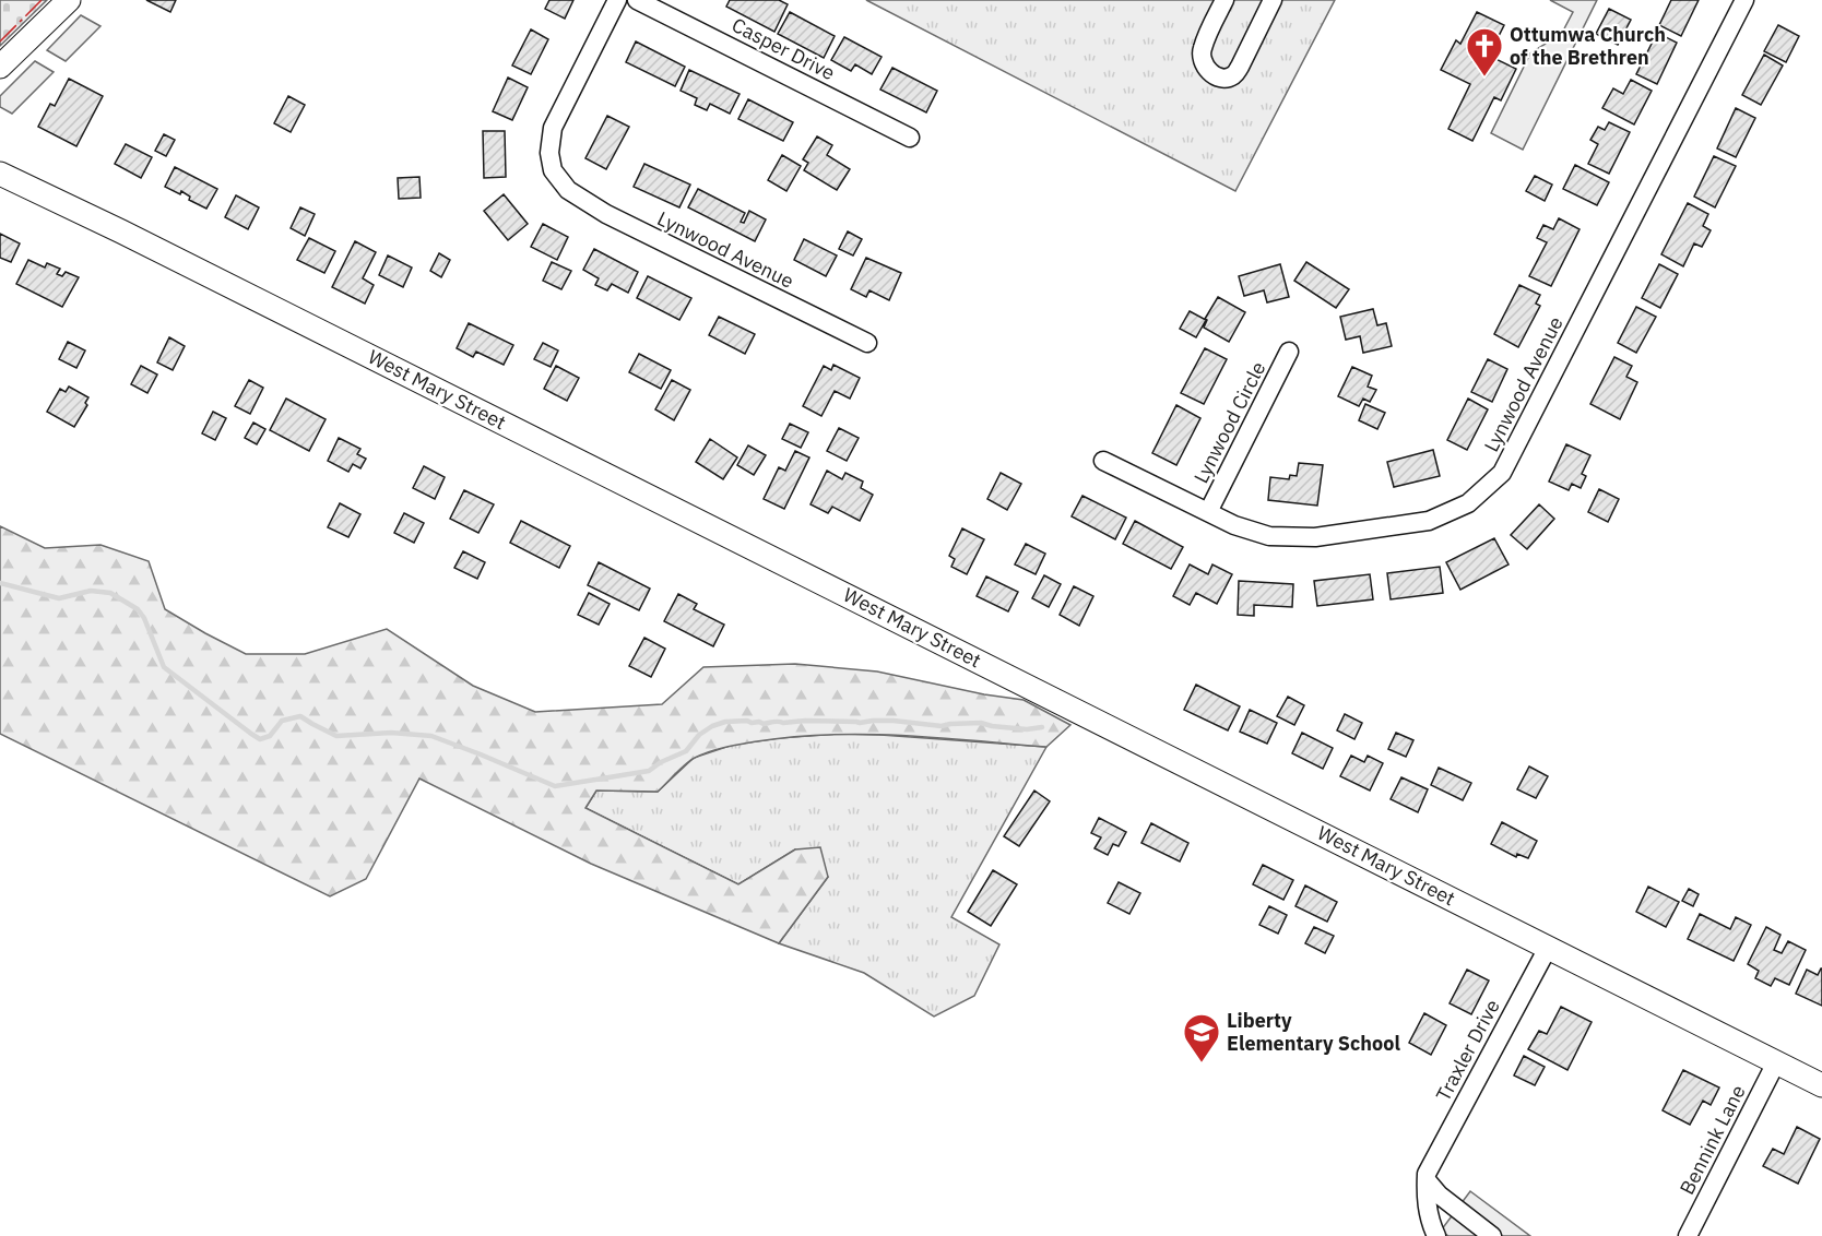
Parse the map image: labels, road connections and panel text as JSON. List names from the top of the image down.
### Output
{
  "streets": {
    "main road": ["West Mary Street"],
    "street": [
      "Casper Drive",
      "Lynwood Avenue",
      "Lynwood Circle",
      "Traxler Drive",
      "Bennink Lane"
    ]
  },
  "crossings": [
    ["Lynwood Avenue", "Lynwood Circle"],
    ["West Mary Street", "Traxler Drive"],
    ["West Mary Street", "Bennink Lane"]
  ],
  "places": {
    "church": ["Ottumwa Church of the Brethren"],
    "school or university": ["Liberty Elementary School"]
  }
}
